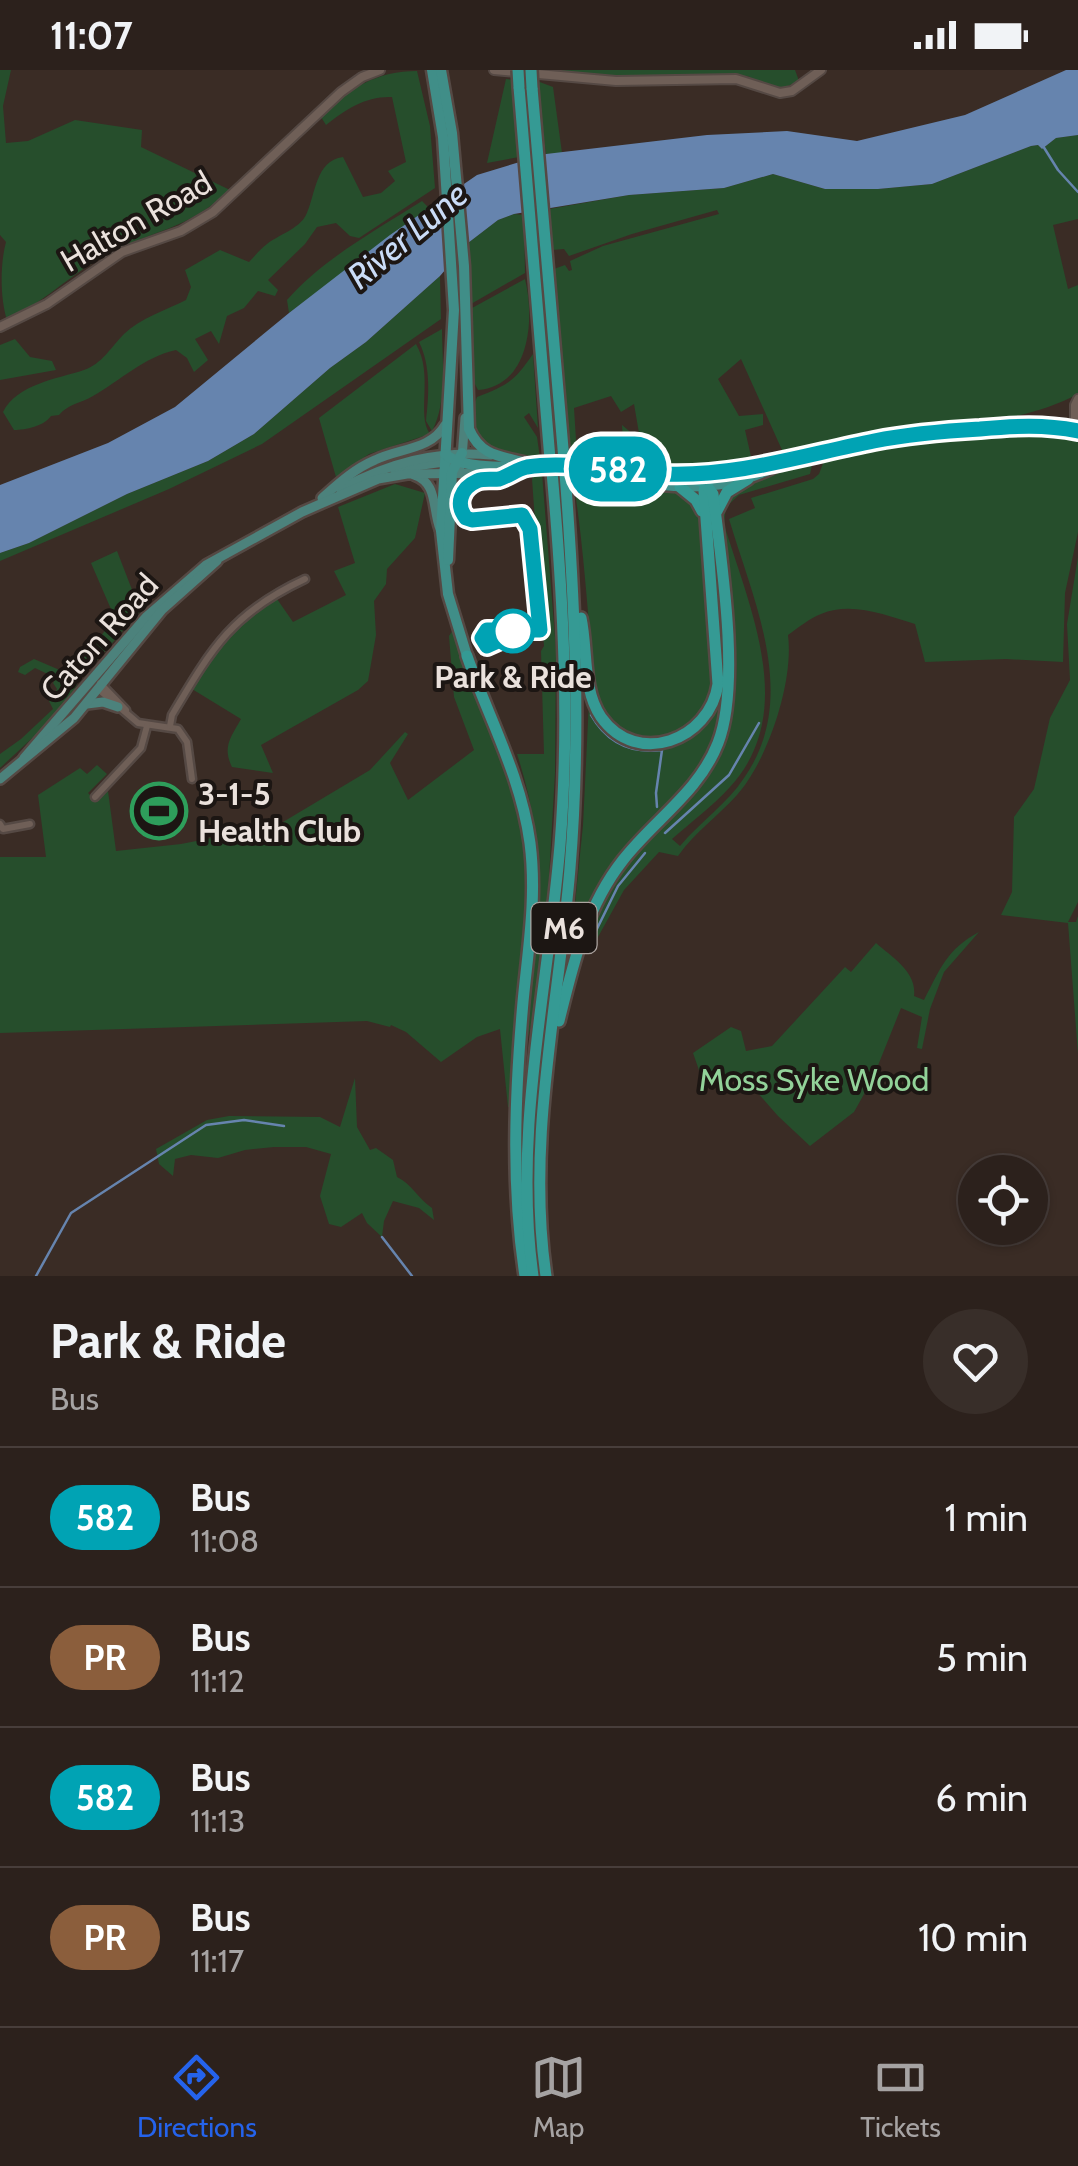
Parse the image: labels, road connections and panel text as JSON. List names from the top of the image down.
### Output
{
  "streets": {
    "highway": ["Caton Road", "M6"],
    "street": ["Halton Road"]
  },
  "crossings": [
    ["Caton Road", "M6"]
  ],
  "water": ["River Lune"],
  "parks": ["Moss Syke Wood"],
  "places": {
    "other": ["Park & Ride"],
    "sports": ["3-1-5 Health Club"]
  },
  "lines": ["bus line 582"],
  "page": {
    "status": "11:07",
    "on_map": "582",
    "heading": ["Park & Ride", "Bus"],
    "list": [
      {
        "mark": "582",
        "name": "Bus",
        "note": "11:08",
        "value": "1 min"
      },
      {
        "mark": "PR",
        "name": "Bus",
        "note": "11:12",
        "value": "5 min"
      },
      {
        "mark": "582",
        "name": "Bus",
        "note": "11:13",
        "value": "6 min"
      },
      {
        "mark": "PR",
        "name": "Bus",
        "note": "11:17",
        "value": "10 min"
      }
    ],
    "tabs": ["Directions", "Map", "Tickets"]
  }
}
